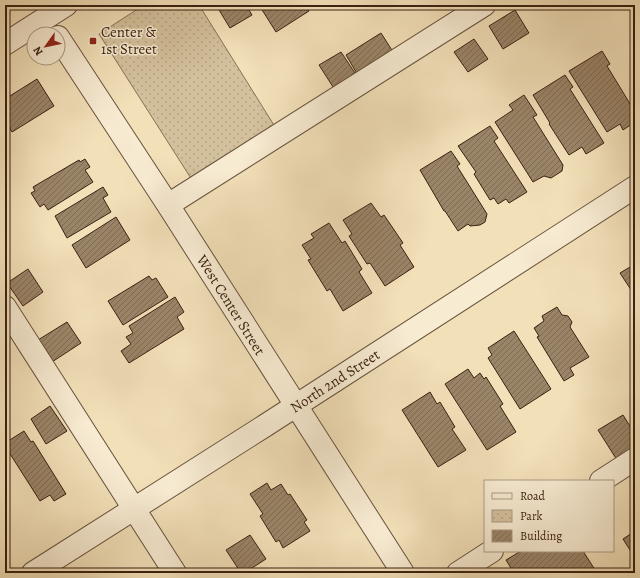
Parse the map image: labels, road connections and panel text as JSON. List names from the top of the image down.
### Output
{
  "streets": {
    "street": ["West Center Street", "North 2nd Street"]
  },
  "crossings": [
    ["West Center Street", "North 2nd Street"]
  ],
  "places": {
    "transit": ["Center & 1st Street"]
  },
  "legend": ["Road", "Park", "Building"],
  "north": "bottom left"
}
